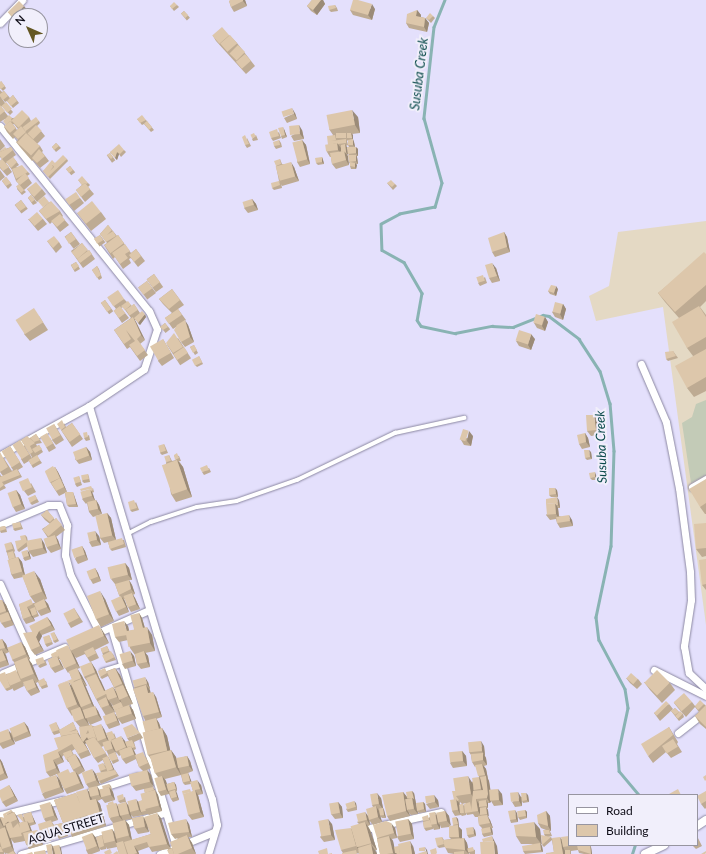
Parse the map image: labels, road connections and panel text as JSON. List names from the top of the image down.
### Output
{
  "streets": {
    "street": ["AQUA STREET"]
  },
  "water": ["Susuba Creek"],
  "legend": ["Road", "Building"],
  "north": "top left"
}
